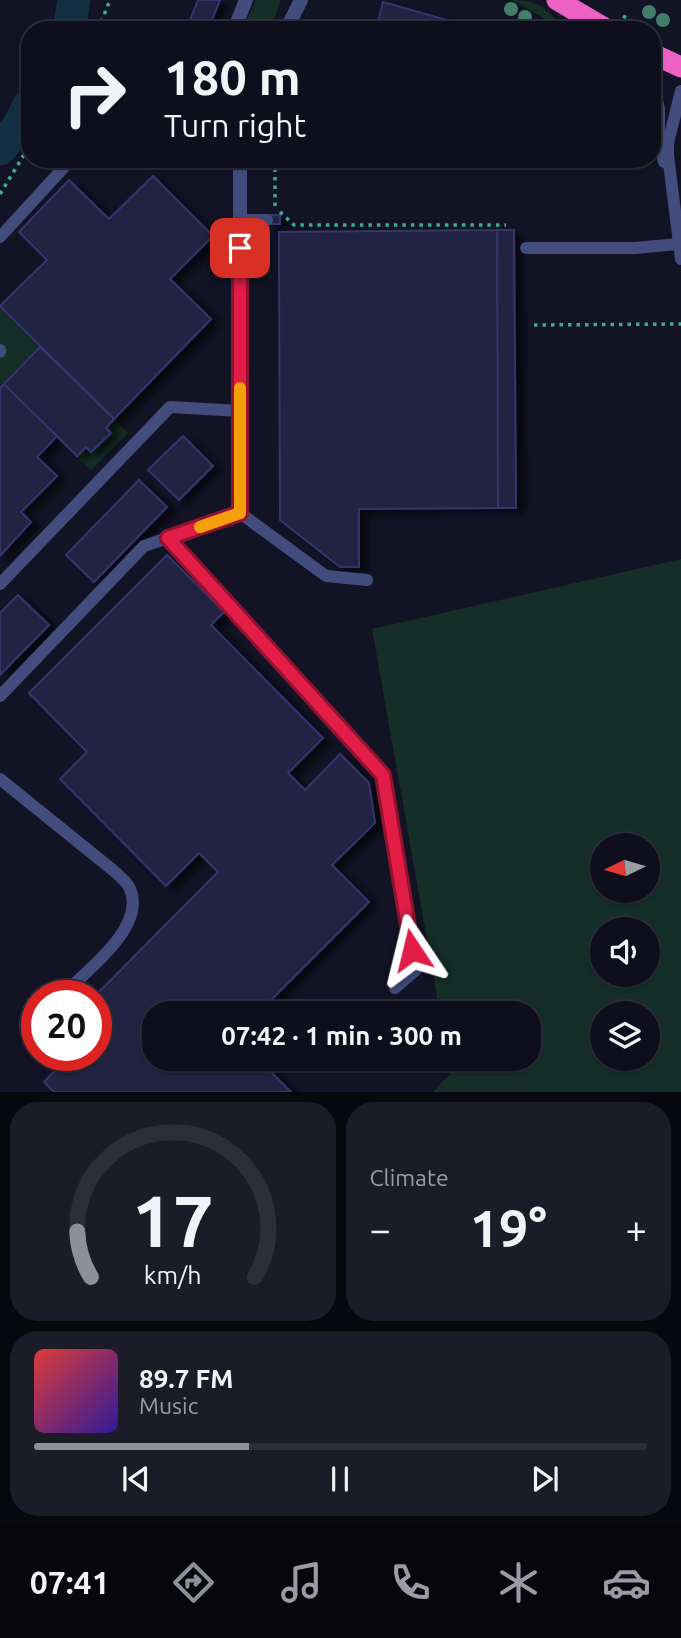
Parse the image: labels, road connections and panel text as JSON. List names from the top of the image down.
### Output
{
  "north": "left",
  "page": {
    "turn": ["180 m", "Turn right"],
    "limit": "20",
    "trip": "07:42 · 1 min · 300 m",
    "tile": "Climate",
    "heat": ["−", "19°", "+"],
    "song": ["89.7 FM", "Music"],
    "tabs": "07:41",
    "gauge": ["17", "km/h"]
  }
}
